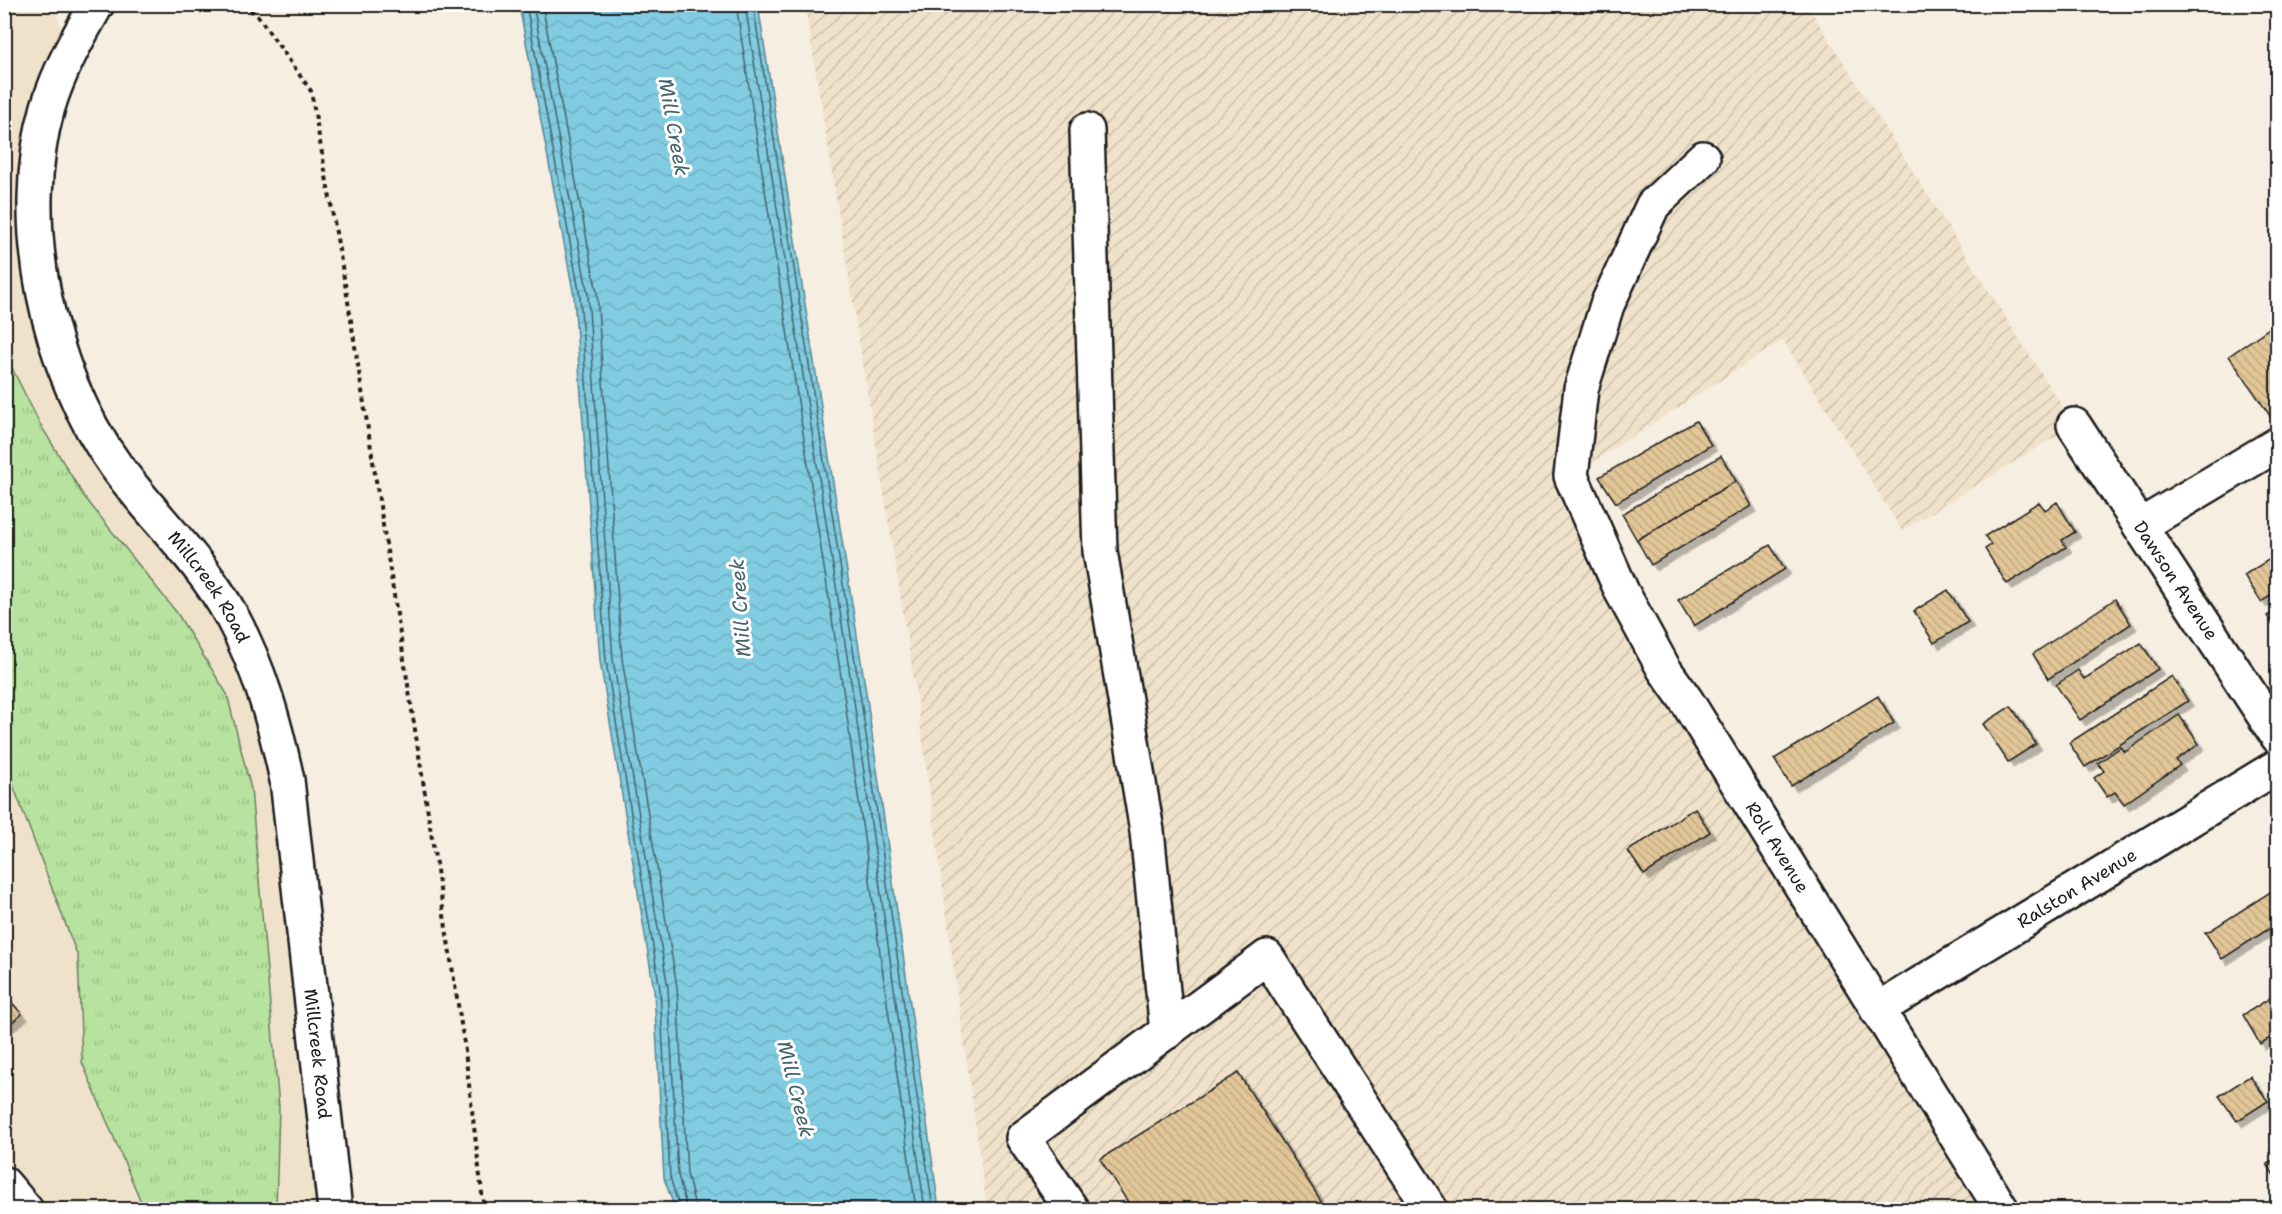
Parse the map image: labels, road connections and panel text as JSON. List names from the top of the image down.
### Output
{
  "streets": {
    "street": [
      "Dawson Avenue",
      "Millcreek Road",
      "Roll Avenue",
      "Ralston Avenue"
    ]
  },
  "crossings": [
    ["Roll Avenue", "Ralston Avenue"]
  ],
  "water": ["Mill Creek"]
}
